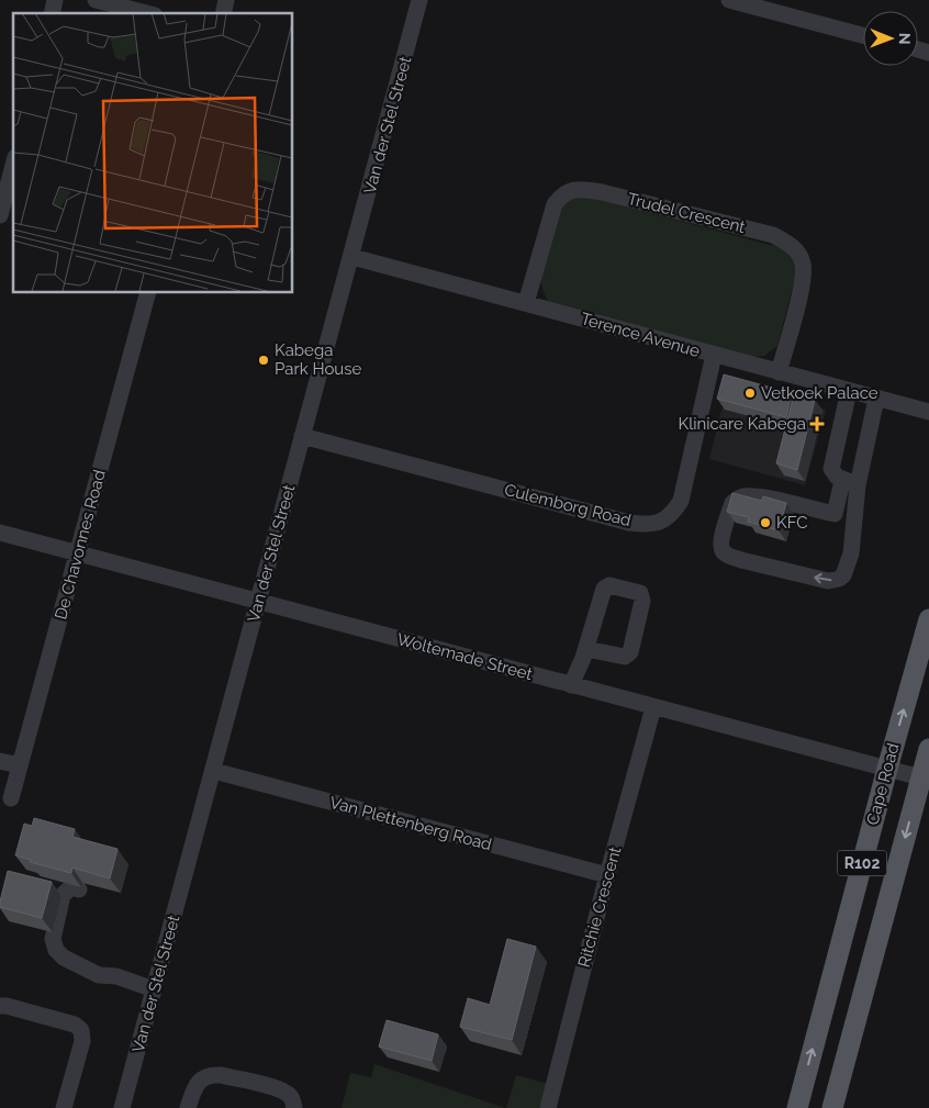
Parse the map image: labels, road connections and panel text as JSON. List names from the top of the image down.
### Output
{
  "streets": {
    "main road": ["Cape Road", "R102"],
    "street": [
      "Van der Stel Street",
      "Trudel Crescent",
      "Terence Avenue",
      "Culemborg Road",
      "De Chavonnes Road",
      "Woltemade Street",
      "Van Plettenberg Road",
      "Ritchie Crescent"
    ]
  },
  "crossings": [
    ["Van der Stel Street", "Terence Avenue"],
    ["Van der Stel Street", "Culemborg Road"],
    ["Van der Stel Street", "Woltemade Street"],
    ["Van der Stel Street", "Van Plettenberg Road"],
    ["Trudel Crescent", "Terence Avenue"],
    ["Terence Avenue", "Culemborg Road"],
    ["De Chavonnes Road", "Woltemade Street"],
    ["Woltemade Street", "Cape Road"],
    ["Woltemade Street", "R102"],
    ["Woltemade Street", "Ritchie Crescent"],
    ["Van Plettenberg Road", "Ritchie Crescent"]
  ],
  "places": {
    "other": ["Kabega Park House", "Vetkoek Palace", "KFC"],
    "health": ["Klinicare Kabega"]
  },
  "north": "right"
}
